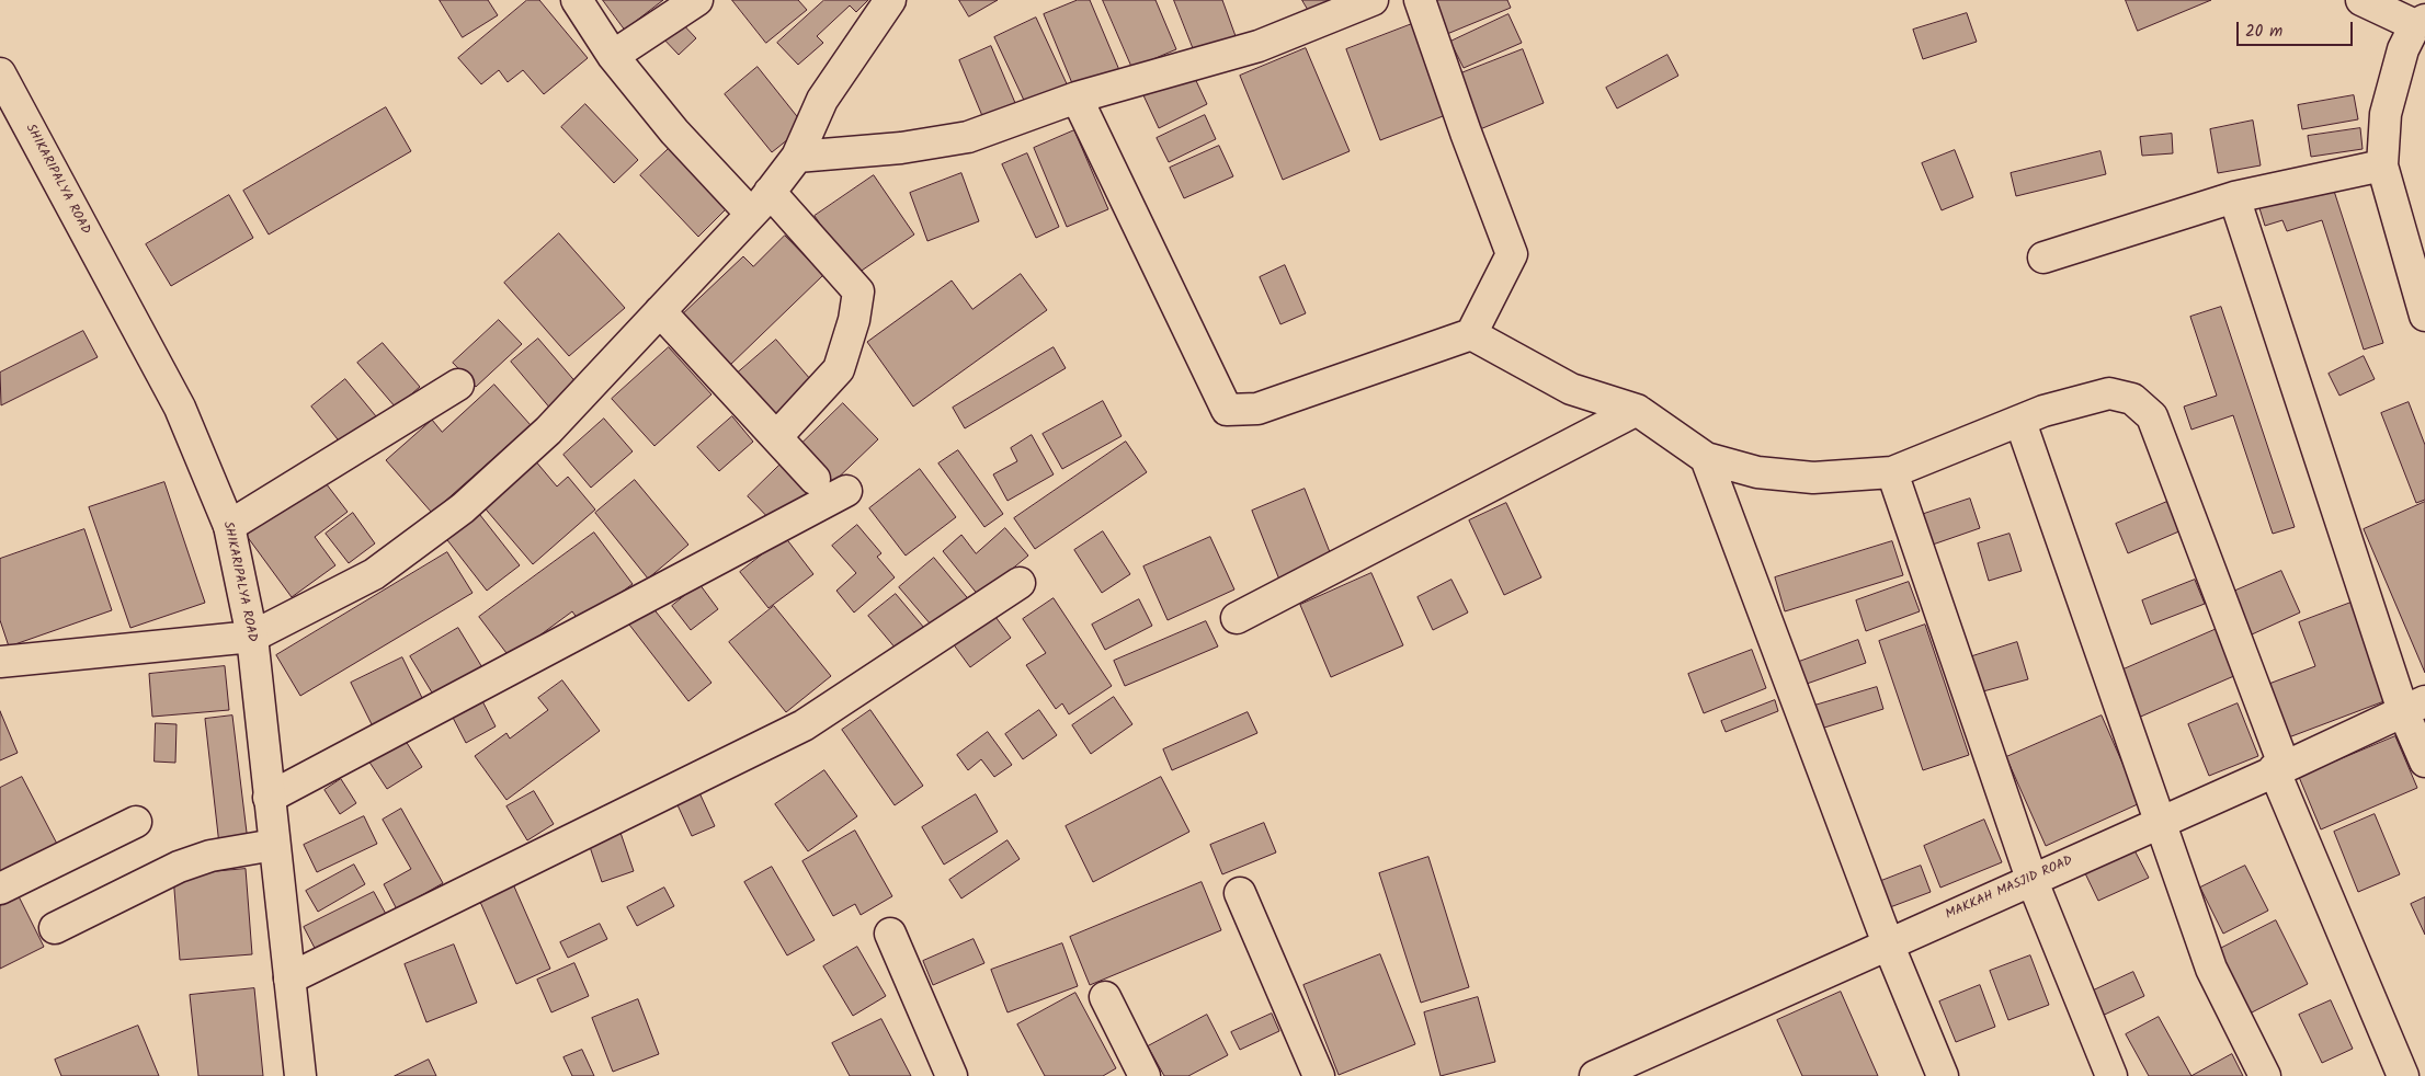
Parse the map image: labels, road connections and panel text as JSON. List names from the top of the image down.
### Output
{
  "streets": {
    "street": ["SHIKARIPALYA ROAD", "MAKKAH MASJID ROAD"]
  },
  "scale_bar": "20 m"
}
